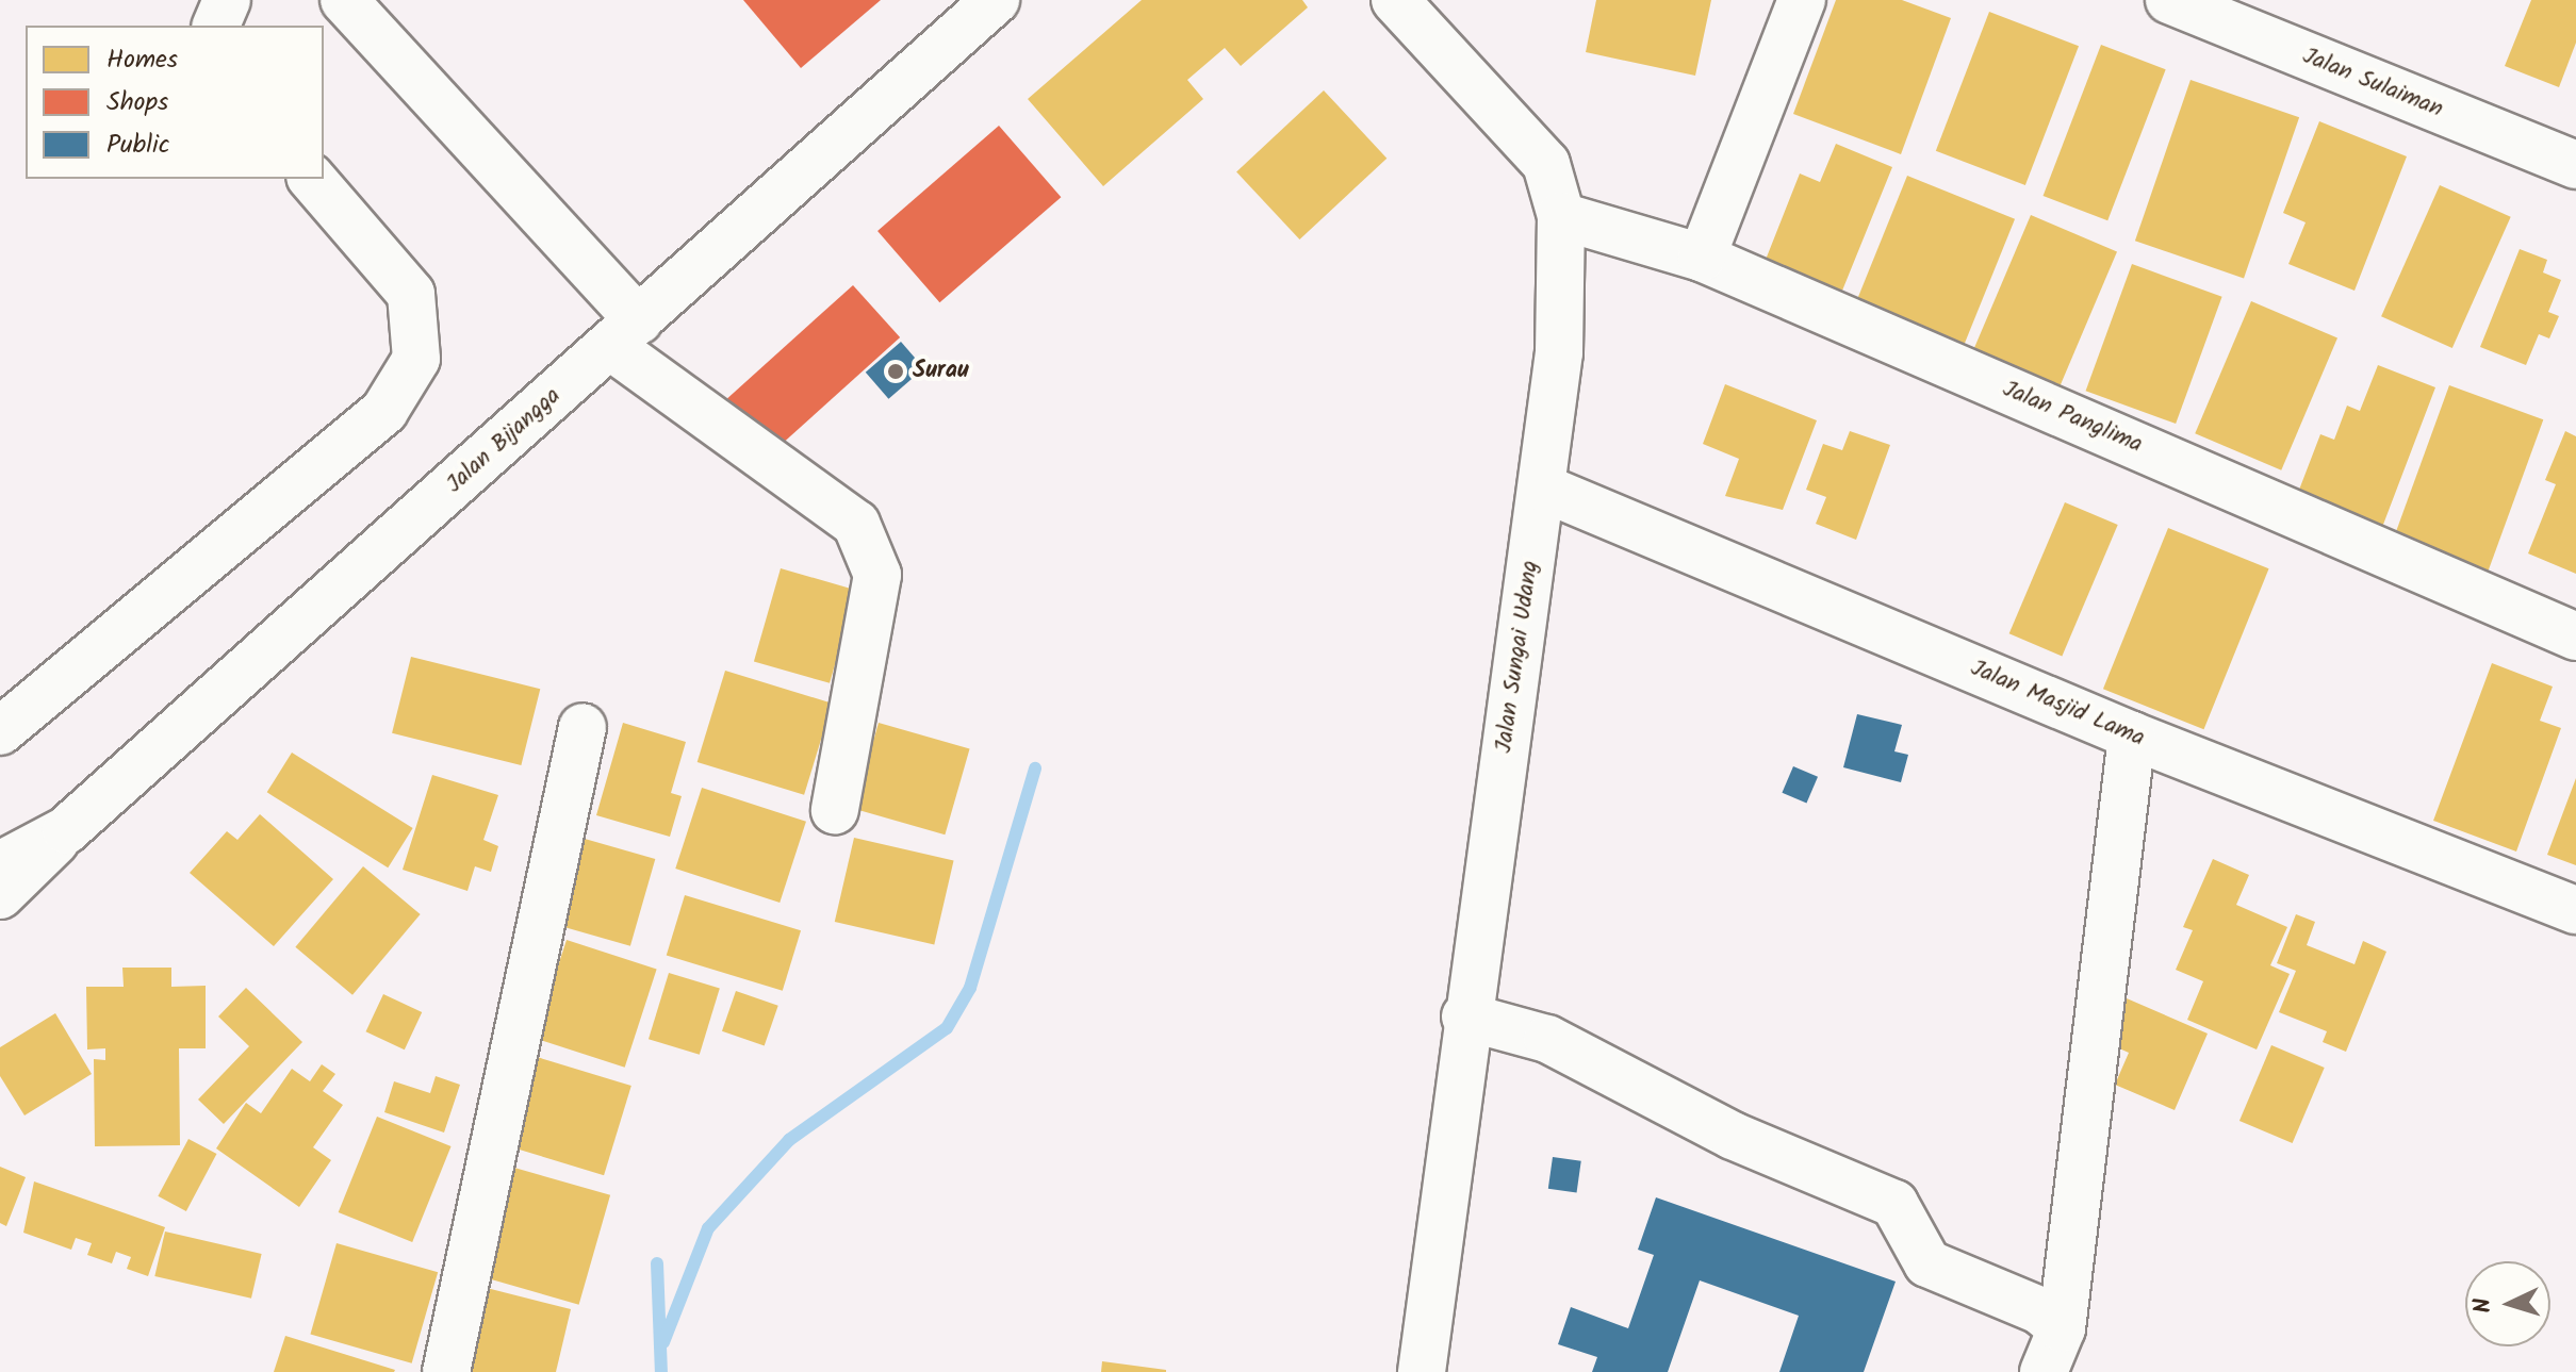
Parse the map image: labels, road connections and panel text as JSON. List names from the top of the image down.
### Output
{
  "streets": {
    "street": [
      "Jalan Sulaiman",
      "Jalan Panglima",
      "Jalan Bijangga",
      "Jalan Sungai Udang",
      "Jalan Masjid Lama"
    ]
  },
  "crossings": [
    ["Jalan Panglima", "Jalan Sungai Udang"],
    ["Jalan Sungai Udang", "Jalan Masjid Lama"]
  ],
  "places": ["Surau"],
  "legend": ["Homes", "Shops", "Public"],
  "north": "left"
}
